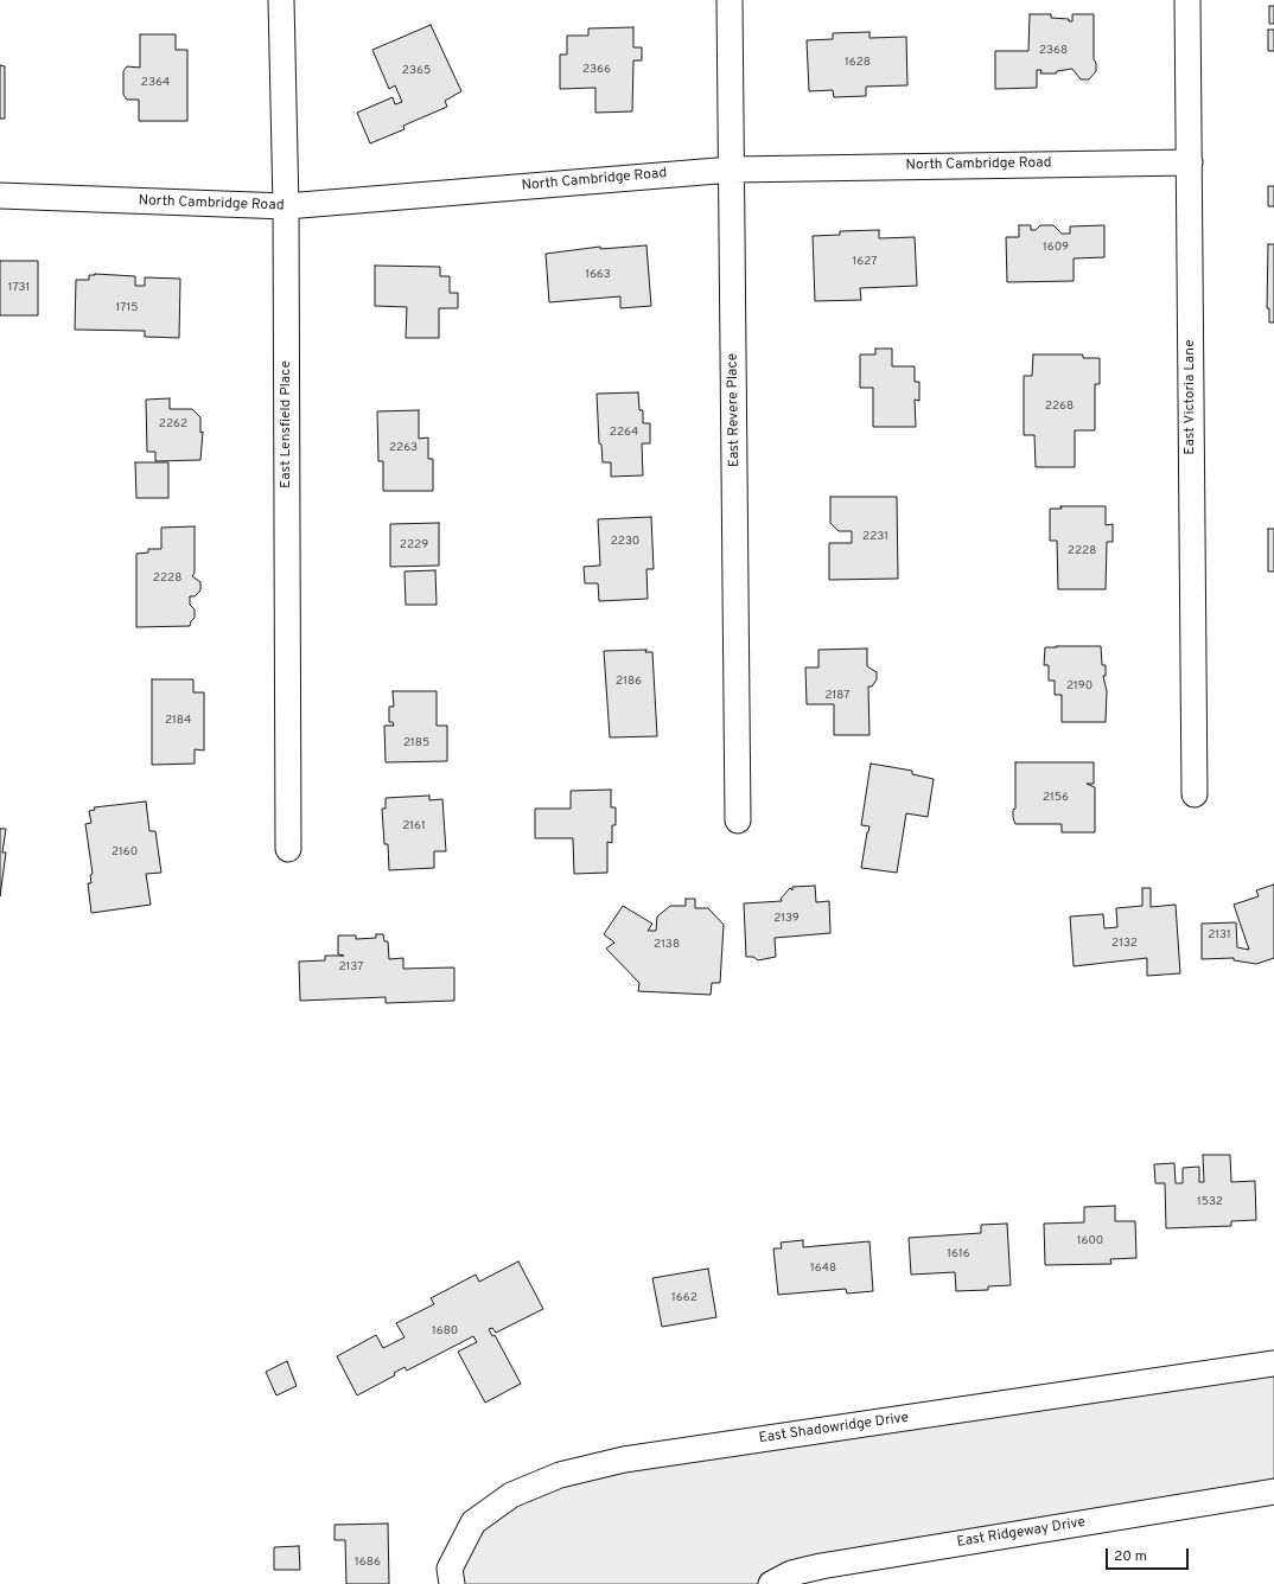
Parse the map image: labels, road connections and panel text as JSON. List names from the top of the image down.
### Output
{
  "streets": {
    "street": [
      "North Cambridge Road",
      "East Victoria Lane",
      "East Revere Place",
      "East Lensfield Place",
      "East Shadowridge Drive",
      "East Ridgeway Drive"
    ]
  },
  "crossings": [
    ["North Cambridge Road", "East Victoria Lane"],
    ["North Cambridge Road", "East Revere Place"],
    ["North Cambridge Road", "East Lensfield Place"]
  ],
  "house_numbers": [
    "2368",
    "1628",
    "2366",
    "2365",
    "2364",
    "1609",
    "1627",
    "1663",
    "1731",
    "1715",
    "2268",
    "2262",
    "2264",
    "2263",
    "2231",
    "2230",
    "2229",
    "2228",
    "2228",
    "2186",
    "2190",
    "2187",
    "2184",
    "2185",
    "2156",
    "2161",
    "2160",
    "2139",
    "2131",
    "2132",
    "2138",
    "2137",
    "1532",
    "1600",
    "1616",
    "1648",
    "1662",
    "1680",
    "1686"
  ],
  "scale_bar": "20 m"
}
